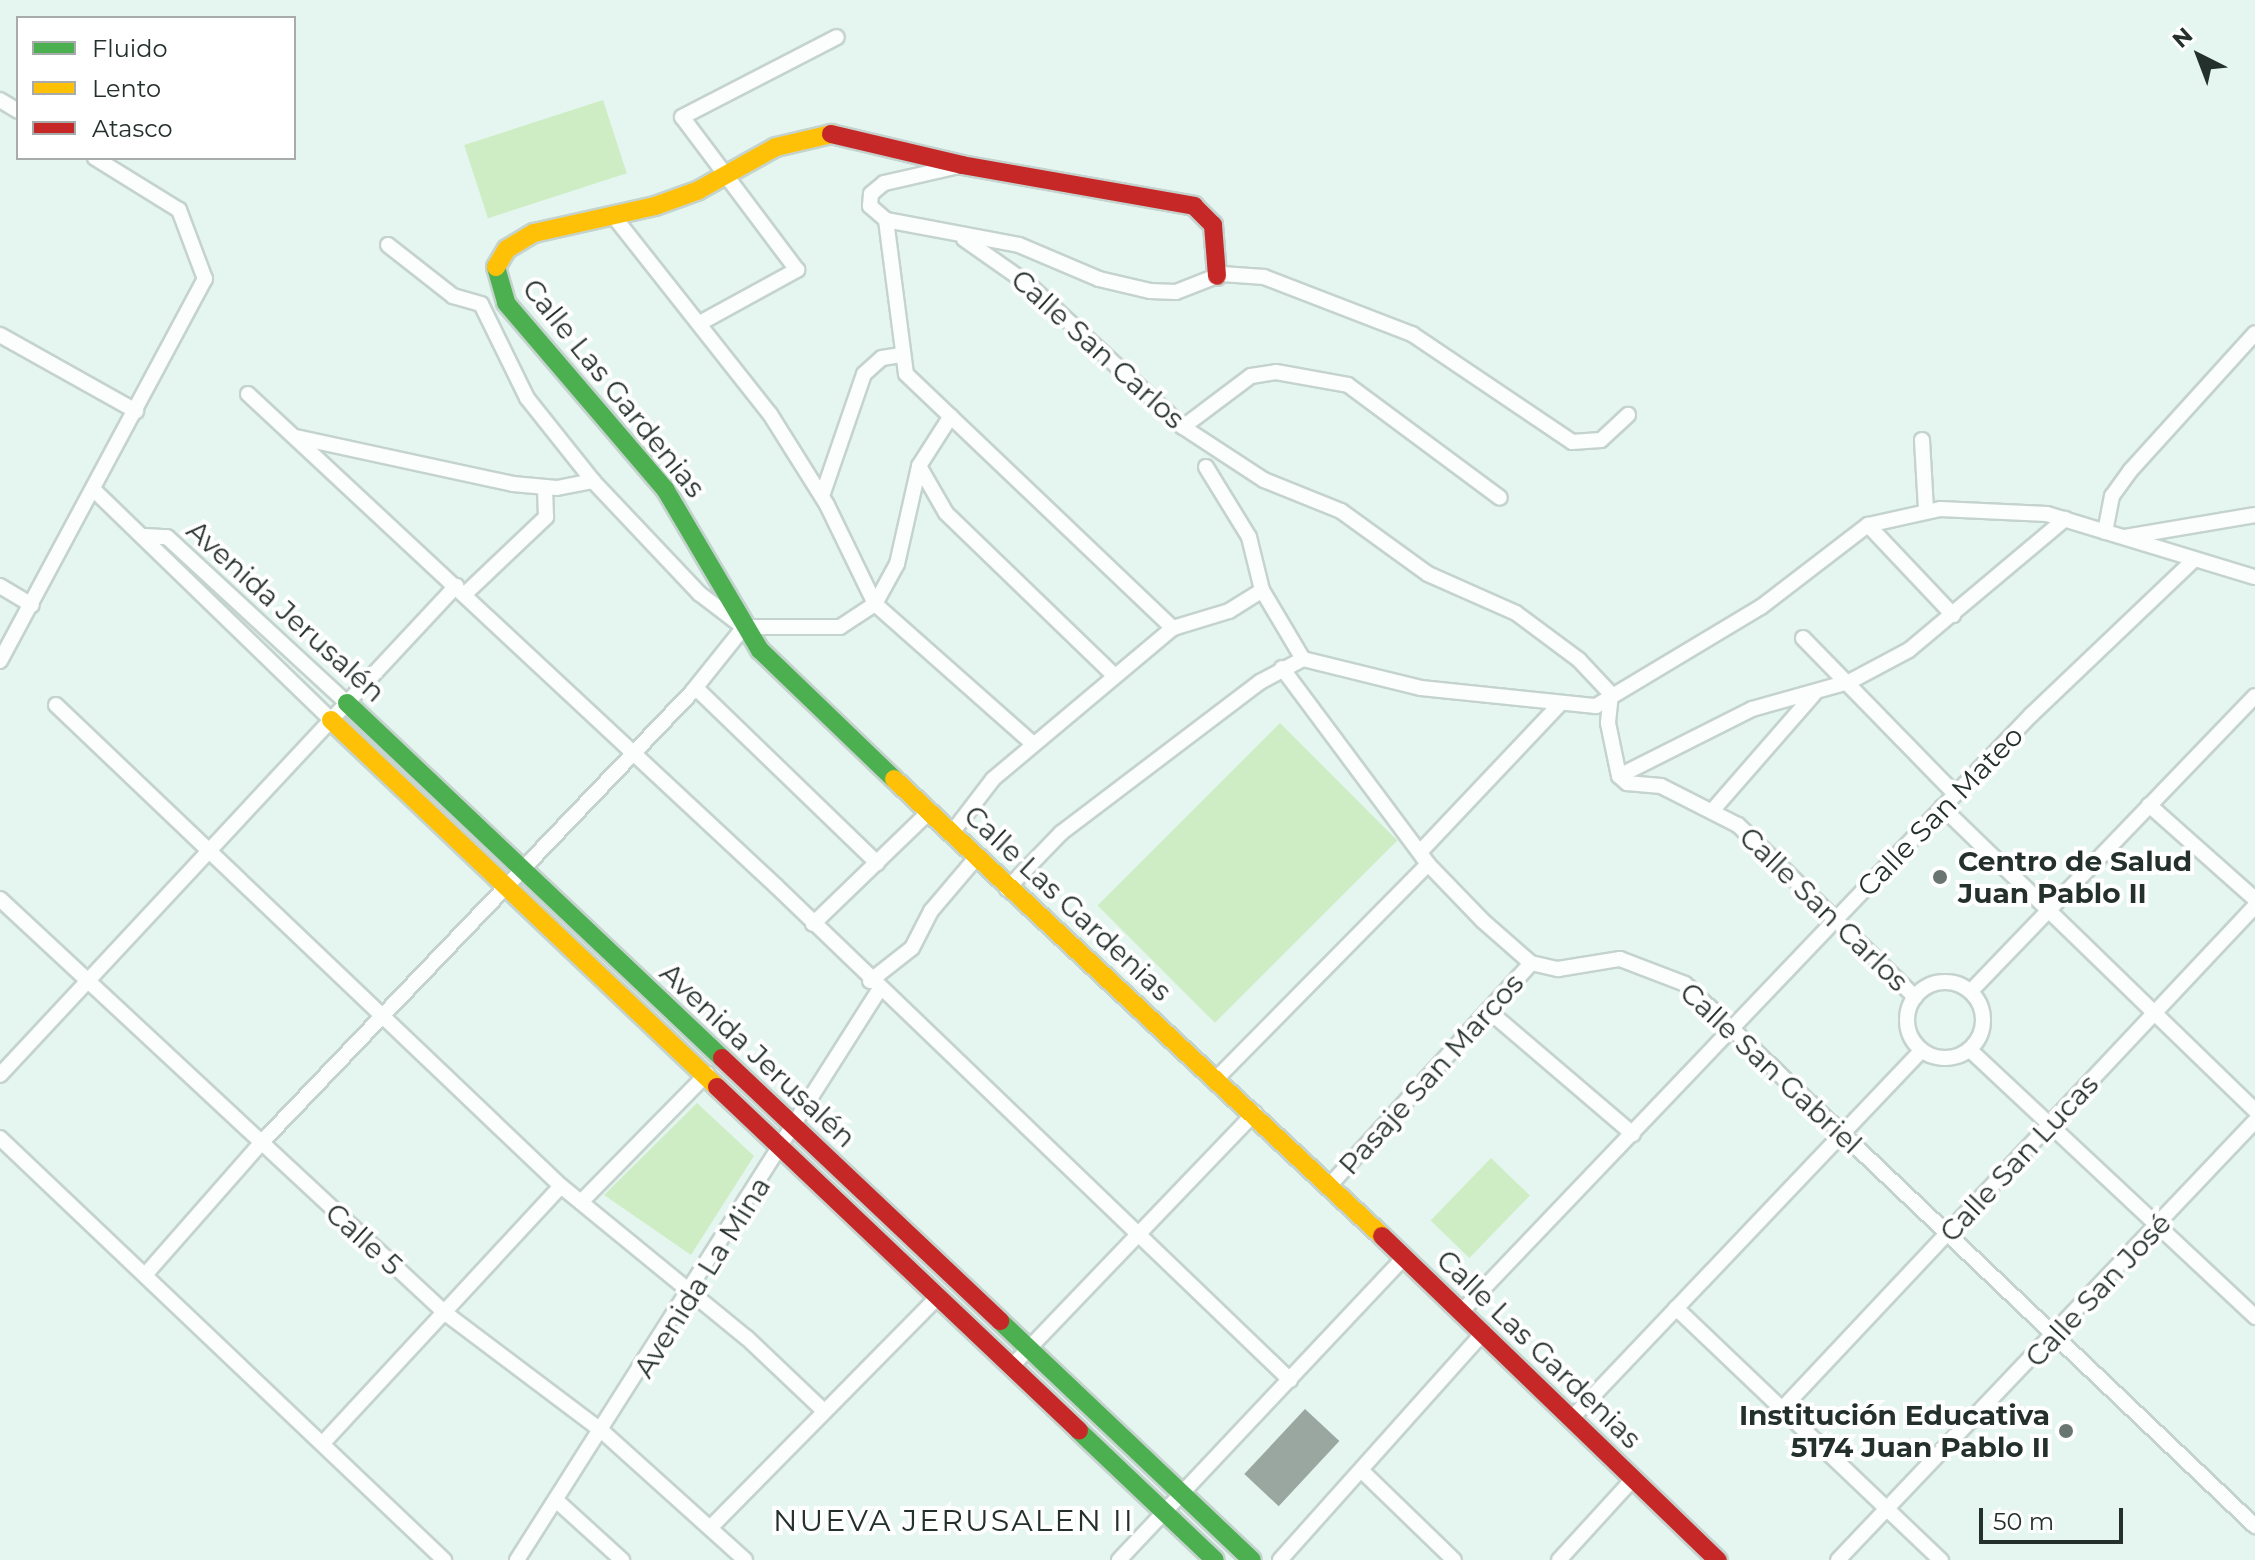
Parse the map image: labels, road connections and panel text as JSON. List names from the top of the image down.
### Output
{
  "streets": {
    "street": [
      "Calle San Carlos",
      "Calle Las Gardenias",
      "Avenida Jerusalén",
      "Calle San Mateo",
      "Calle San Gabriel",
      "Pasaje San Marcos",
      "Calle San Lucas",
      "Calle 5",
      "Avenida La Mina",
      "Calle San José"
    ]
  },
  "crossings": [
    ["Calle San Carlos", "Calle San Mateo"],
    ["Calle Las Gardenias", "Calle San Mateo"],
    ["Calle Las Gardenias", "Pasaje San Marcos"],
    ["Avenida Jerusalén", "Avenida La Mina"],
    ["Calle San Mateo", "Calle San Gabriel"],
    ["Calle San Gabriel", "Pasaje San Marcos"],
    ["Calle San Gabriel", "Calle San Lucas"],
    ["Calle San Gabriel", "Calle San José"],
    ["Calle 5", "Avenida La Mina"]
  ],
  "districts": ["NUEVA JERUSALEN II"],
  "places": ["Centro de Salud Juan Pablo II", "Institución Educativa 5174 Juan Pablo II"],
  "legend": ["Fluido", "Lento", "Atasco"],
  "scale_bar": "50 m",
  "north": "top left"
}
